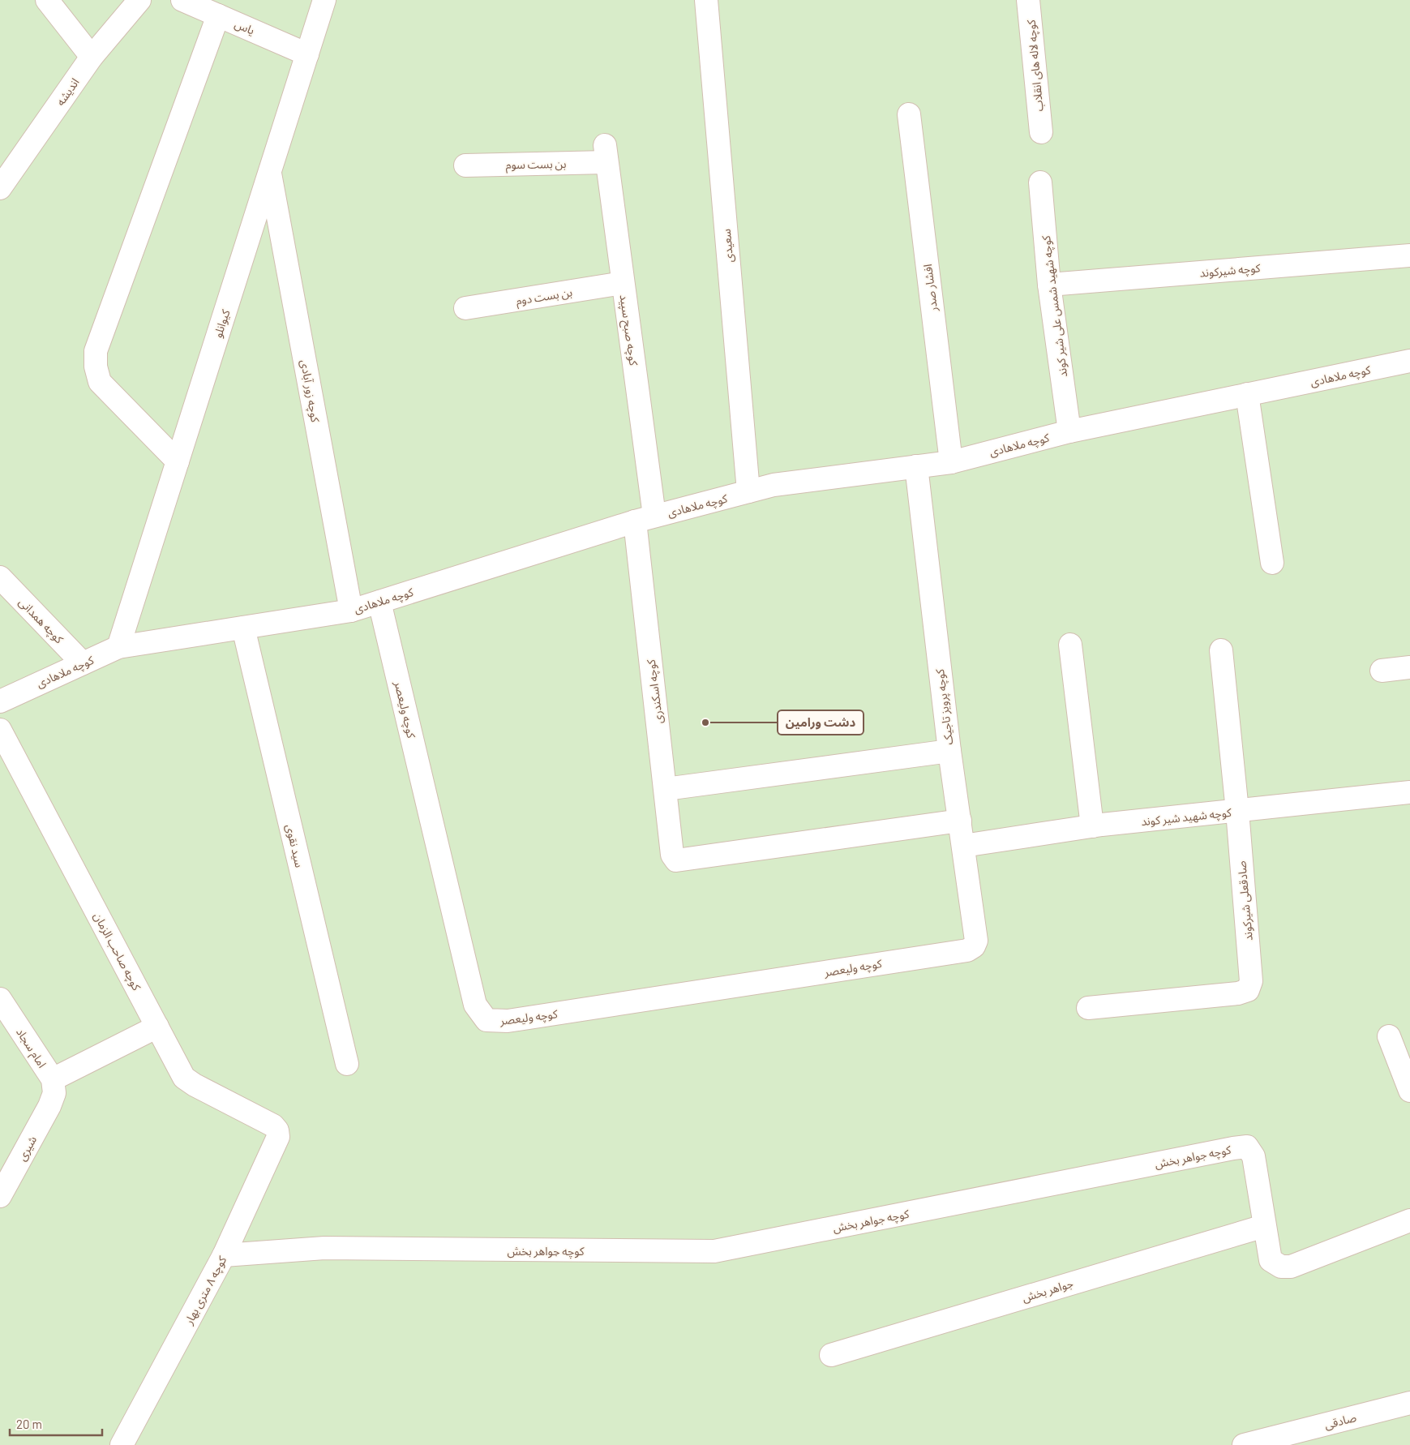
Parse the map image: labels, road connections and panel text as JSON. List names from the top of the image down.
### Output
{
  "streets": {
    "street": [
      "یاس",
      "کوچه لاله های انقلاب",
      "اندیشه",
      "بن بست سوم",
      "سعیدی",
      "کوچه شیرکوند",
      "افشار صدر",
      "بن بست دوم",
      "کوچه شهید شمس علی شیر کوند",
      "کیوانلو",
      "کوچه صبح سپید",
      "کوچه ملاهادی",
      "کوچه زور آبادی",
      "کوچه همدانی",
      "کوچه اسکندری",
      "کوچه پرویز تاجیک",
      "کوچه ولیعصر",
      "کوچه شهید شیر کوند",
      "سید نقوی",
      "صادقعلی شیرکوند",
      "کوچه صاحب الزمان",
      "امام سجاد",
      "شیری",
      "کوچه جواهر بخش",
      "کوچه ۸ متری بهار",
      "جواهر بخش",
      "صادقی"
    ]
  },
  "crossings": [
    ["یاس", "کیوانلو"],
    ["بن بست سوم", "کوچه صبح سپید"],
    ["سعیدی", "کوچه ملاهادی"],
    ["کوچه شیرکوند", "کوچه شهید شمس علی شیر کوند"],
    ["افشار صدر", "کوچه ملاهادی"],
    ["بن بست دوم", "کوچه صبح سپید"],
    ["کوچه شهید شمس علی شیر کوند", "کوچه ملاهادی"],
    ["کیوانلو", "کوچه ملاهادی"],
    ["کیوانلو", "کوچه زور آبادی"],
    ["کوچه صبح سپید", "کوچه ملاهادی"],
    ["کوچه صبح سپید", "کوچه اسکندری"],
    ["کوچه ملاهادی", "کوچه زور آبادی"],
    ["کوچه ملاهادی", "کوچه همدانی"],
    ["کوچه ملاهادی", "کوچه اسکندری"],
    ["کوچه ملاهادی", "کوچه پرویز تاجیک"],
    ["کوچه ملاهادی", "کوچه ولیعصر"],
    ["کوچه ملاهادی", "سید نقوی"],
    ["کوچه اسکندری", "کوچه پرویز تاجیک"],
    ["کوچه پرویز تاجیک", "کوچه ولیعصر"],
    ["کوچه پرویز تاجیک", "کوچه شهید شیر کوند"],
    ["کوچه شهید شیر کوند", "صادقعلی شیرکوند"],
    ["کوچه صاحب الزمان", "کوچه ۸ متری بهار"],
    ["امام سجاد", "شیری"],
    ["کوچه جواهر بخش", "کوچه ۸ متری بهار"],
    ["کوچه جواهر بخش", "جواهر بخش"]
  ],
  "places": ["دشت ورامین"],
  "scale_bar": "20 m"
}
